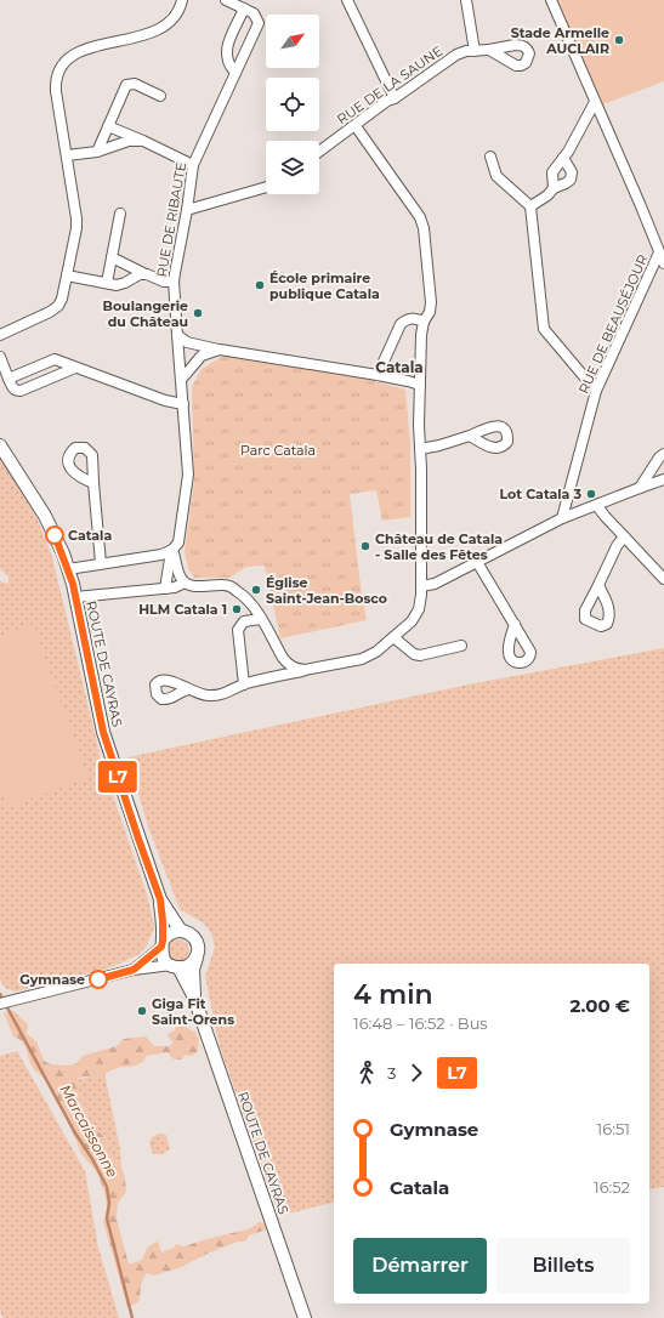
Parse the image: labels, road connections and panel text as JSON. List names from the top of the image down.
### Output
{
  "streets": {
    "street": [
      "RUE DE LA SAUNE",
      "RUE DE RIBAUTE",
      "RUE DE BEAUSÉJOUR",
      "ROUTE DE CAYRAS"
    ]
  },
  "districts": ["Catala"],
  "water": ["Marcaissonne"],
  "parks": ["Parc Catala"],
  "places": [
    "Stade Armelle AUCLAIR",
    "École primaire publique Catala",
    "Boulangerie du Château",
    "Lot Catala 3",
    "Catala",
    "Château de Catala - Salle des Fêtes",
    "Église Saint-Jean-Bosco",
    "HLM Catala 1",
    "Gymnase",
    "Giga Fit Saint-Orens"
  ],
  "lines": ["bus line L7"],
  "north": "top right",
  "page": {
    "on_map": "L7",
    "heading": ["4 min", "16:48 – 16:52 · Bus", "2.00 €"],
    "legs": ["3", "L7"],
    "list": [
      {
        "name": "Gymnase",
        "value": "16:51"
      },
      {
        "name": "Catala",
        "value": "16:52"
      }
    ],
    "buttons": ["Démarrer", "Billets"]
  }
}
